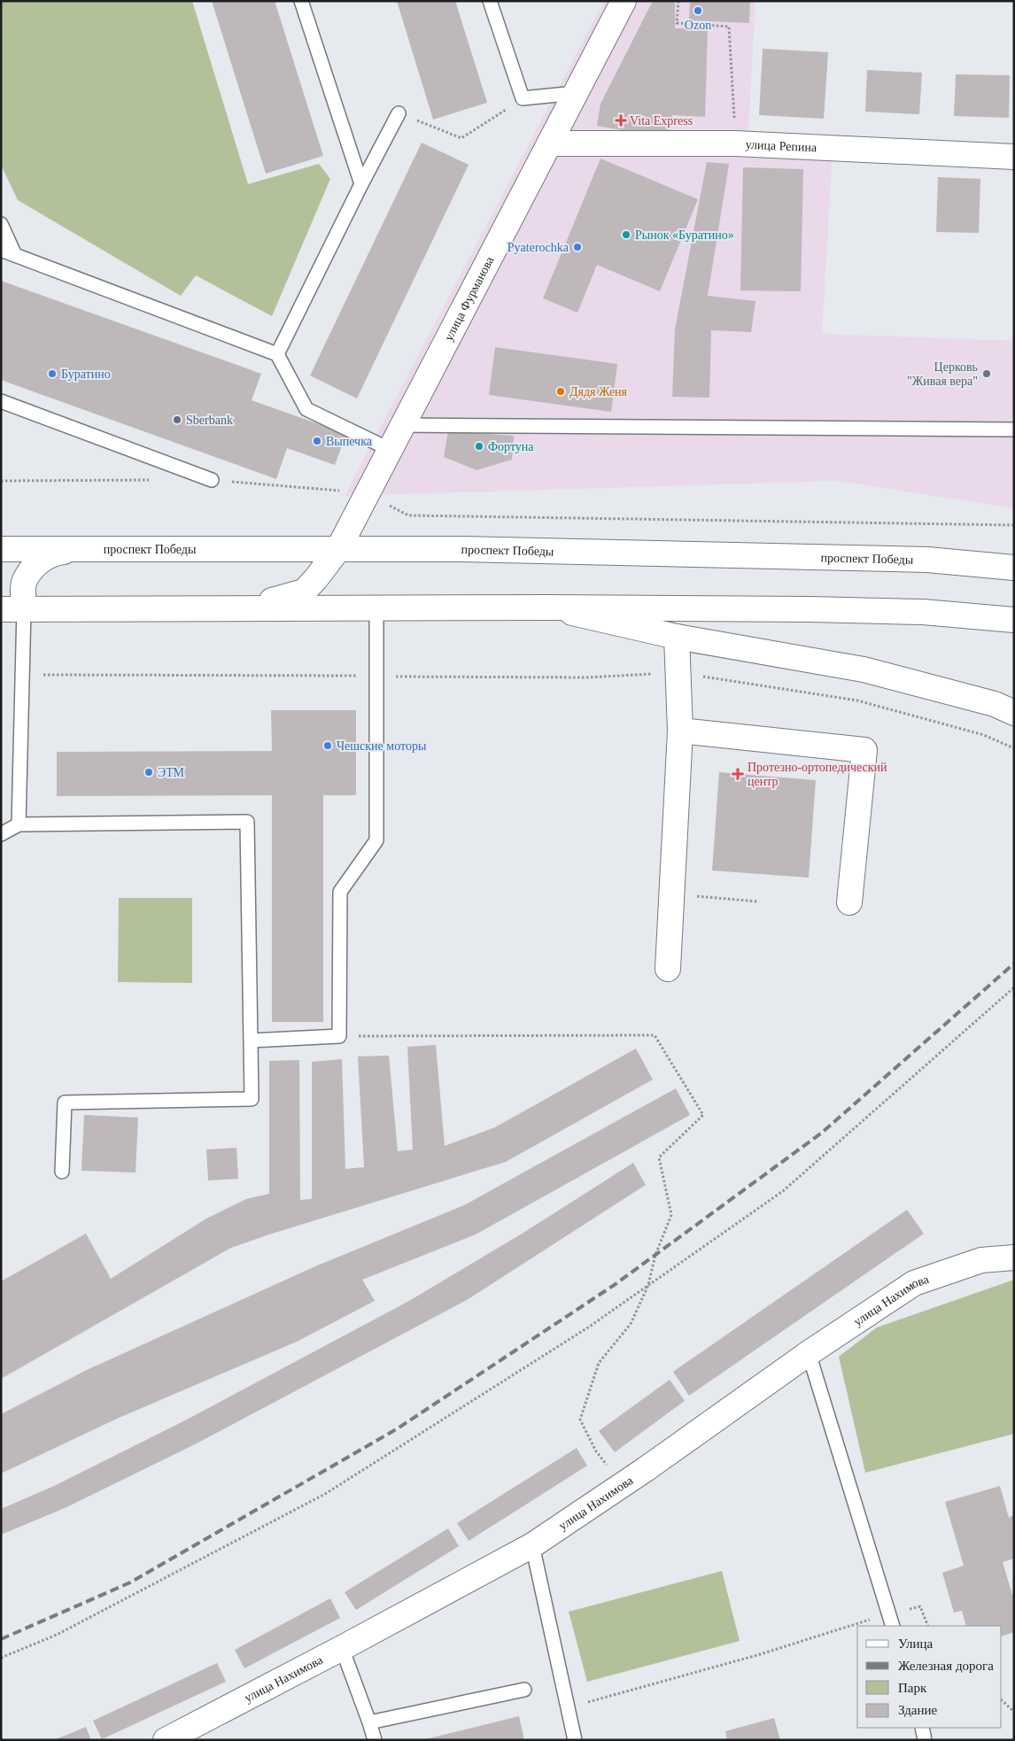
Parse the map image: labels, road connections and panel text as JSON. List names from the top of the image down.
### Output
{
  "streets": {
    "street": [
      "улица Репина",
      "улица Фурманова",
      "проспект Победы",
      "улица Нахимова"
    ]
  },
  "crossings": [
    ["улица Репина", "улица Фурманова"],
    ["улица Фурманова", "проспект Победы"]
  ],
  "places": {
    "other": [
      "Ozon",
      "Рынок «Буратино»",
      "Pyaterochka",
      "Буратино",
      "Церковь \"Живая вера\"",
      "Дядя Женя",
      "Sberbank",
      "Выпечка",
      "Фортуна",
      "Чешские моторы",
      "ЭТМ"
    ],
    "health": ["Vita Express", "Протезно-ортопедический центр"]
  },
  "legend": [
    "Улица",
    "Железная дорога",
    "Парк",
    "Здание"
  ]
}
